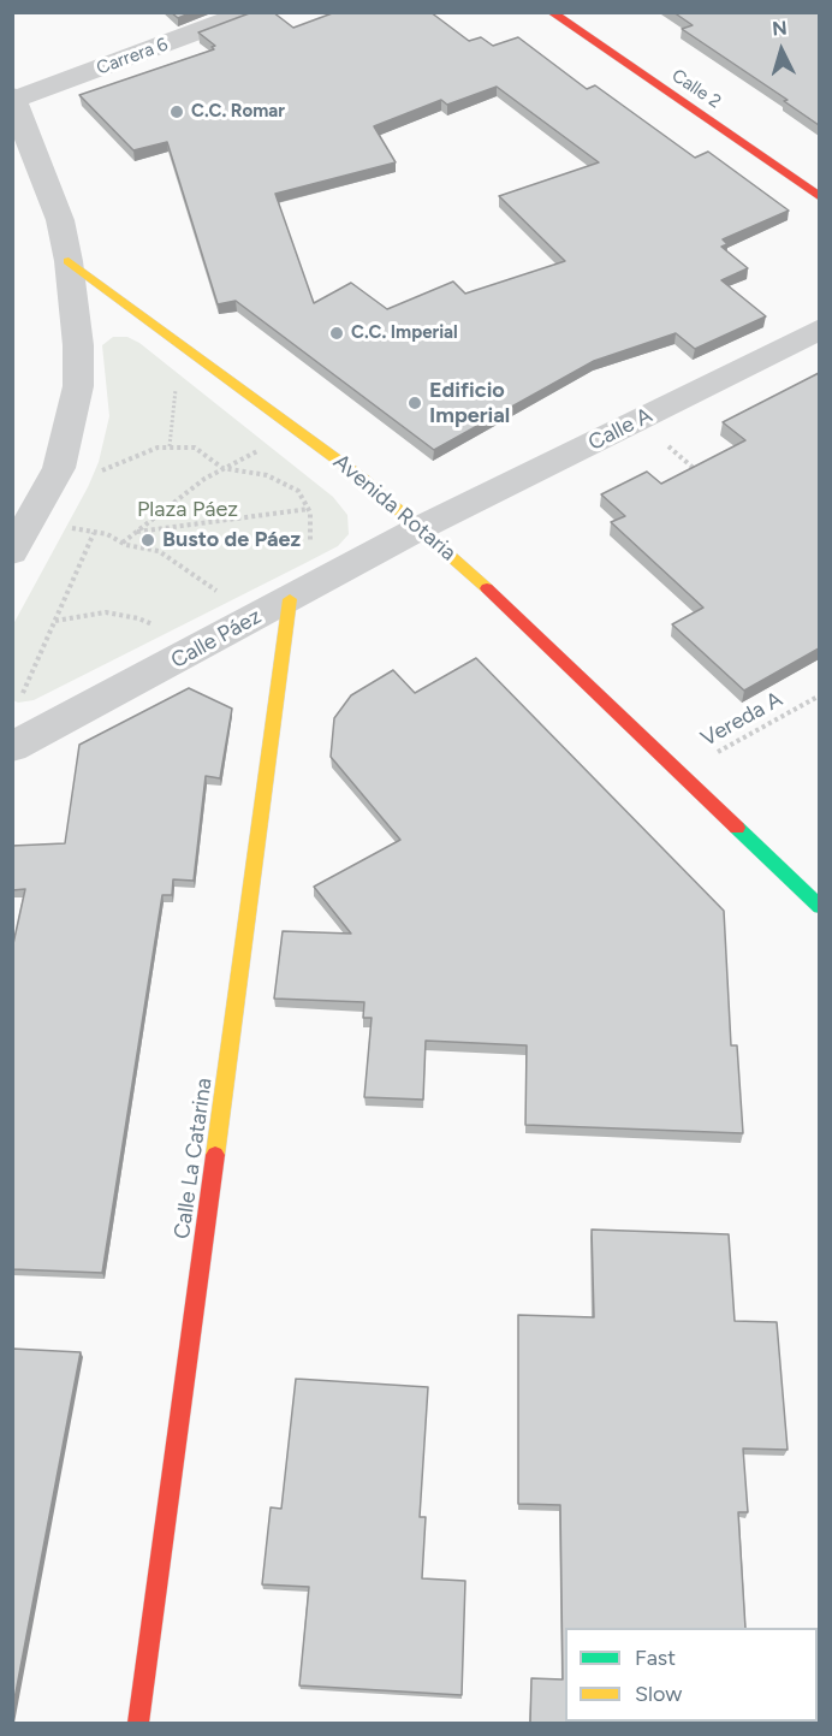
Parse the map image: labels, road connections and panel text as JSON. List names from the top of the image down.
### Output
{
  "streets": {
    "street": [
      "Carrera 6",
      "Calle 2",
      "Calle A",
      "Avenida Rotaria",
      "Calle Páez",
      "Calle La Catarina"
    ],
    "path": ["Vereda A"]
  },
  "crossings": [
    ["Calle A", "Avenida Rotaria"],
    ["Calle A", "Calle Páez"],
    ["Avenida Rotaria", "Calle Páez"],
    ["Avenida Rotaria", "Vereda A"],
    ["Calle Páez", "Calle La Catarina"]
  ],
  "parks": ["Plaza Páez"],
  "places": [
    "C.C. Romar",
    "C.C. Imperial",
    "Edificio Imperial",
    "Busto de Páez"
  ],
  "legend": ["Fast", "Slow"],
  "north": "top"
}
